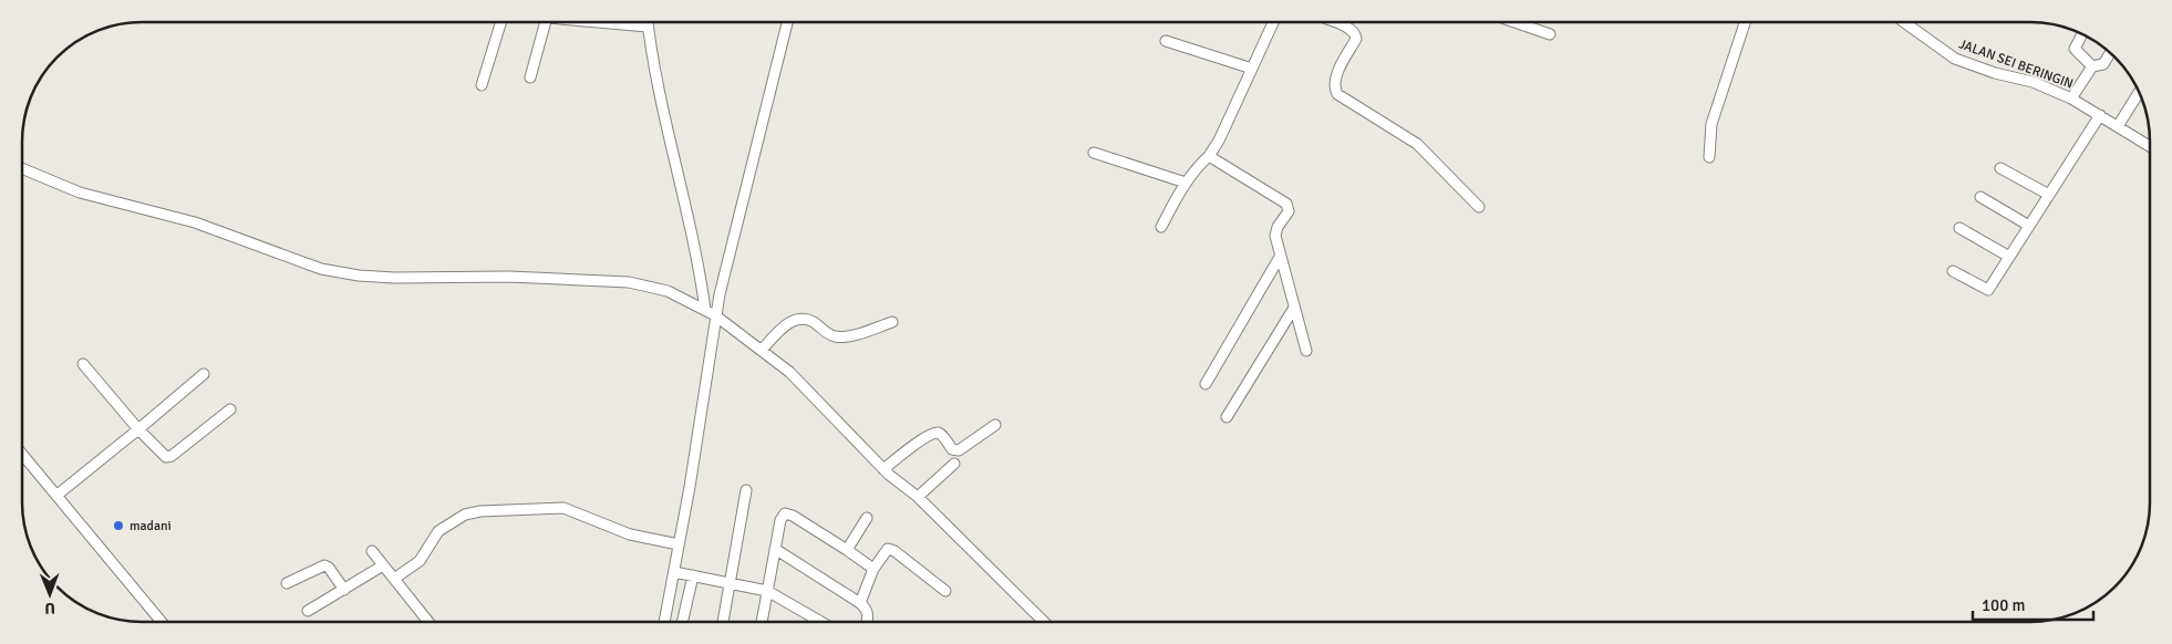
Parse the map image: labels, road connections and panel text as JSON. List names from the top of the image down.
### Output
{
  "streets": {
    "street": ["JALAN SEI BERINGIN"]
  },
  "places": ["madani"],
  "scale_bar": "100 m",
  "north": "bottom"
}
